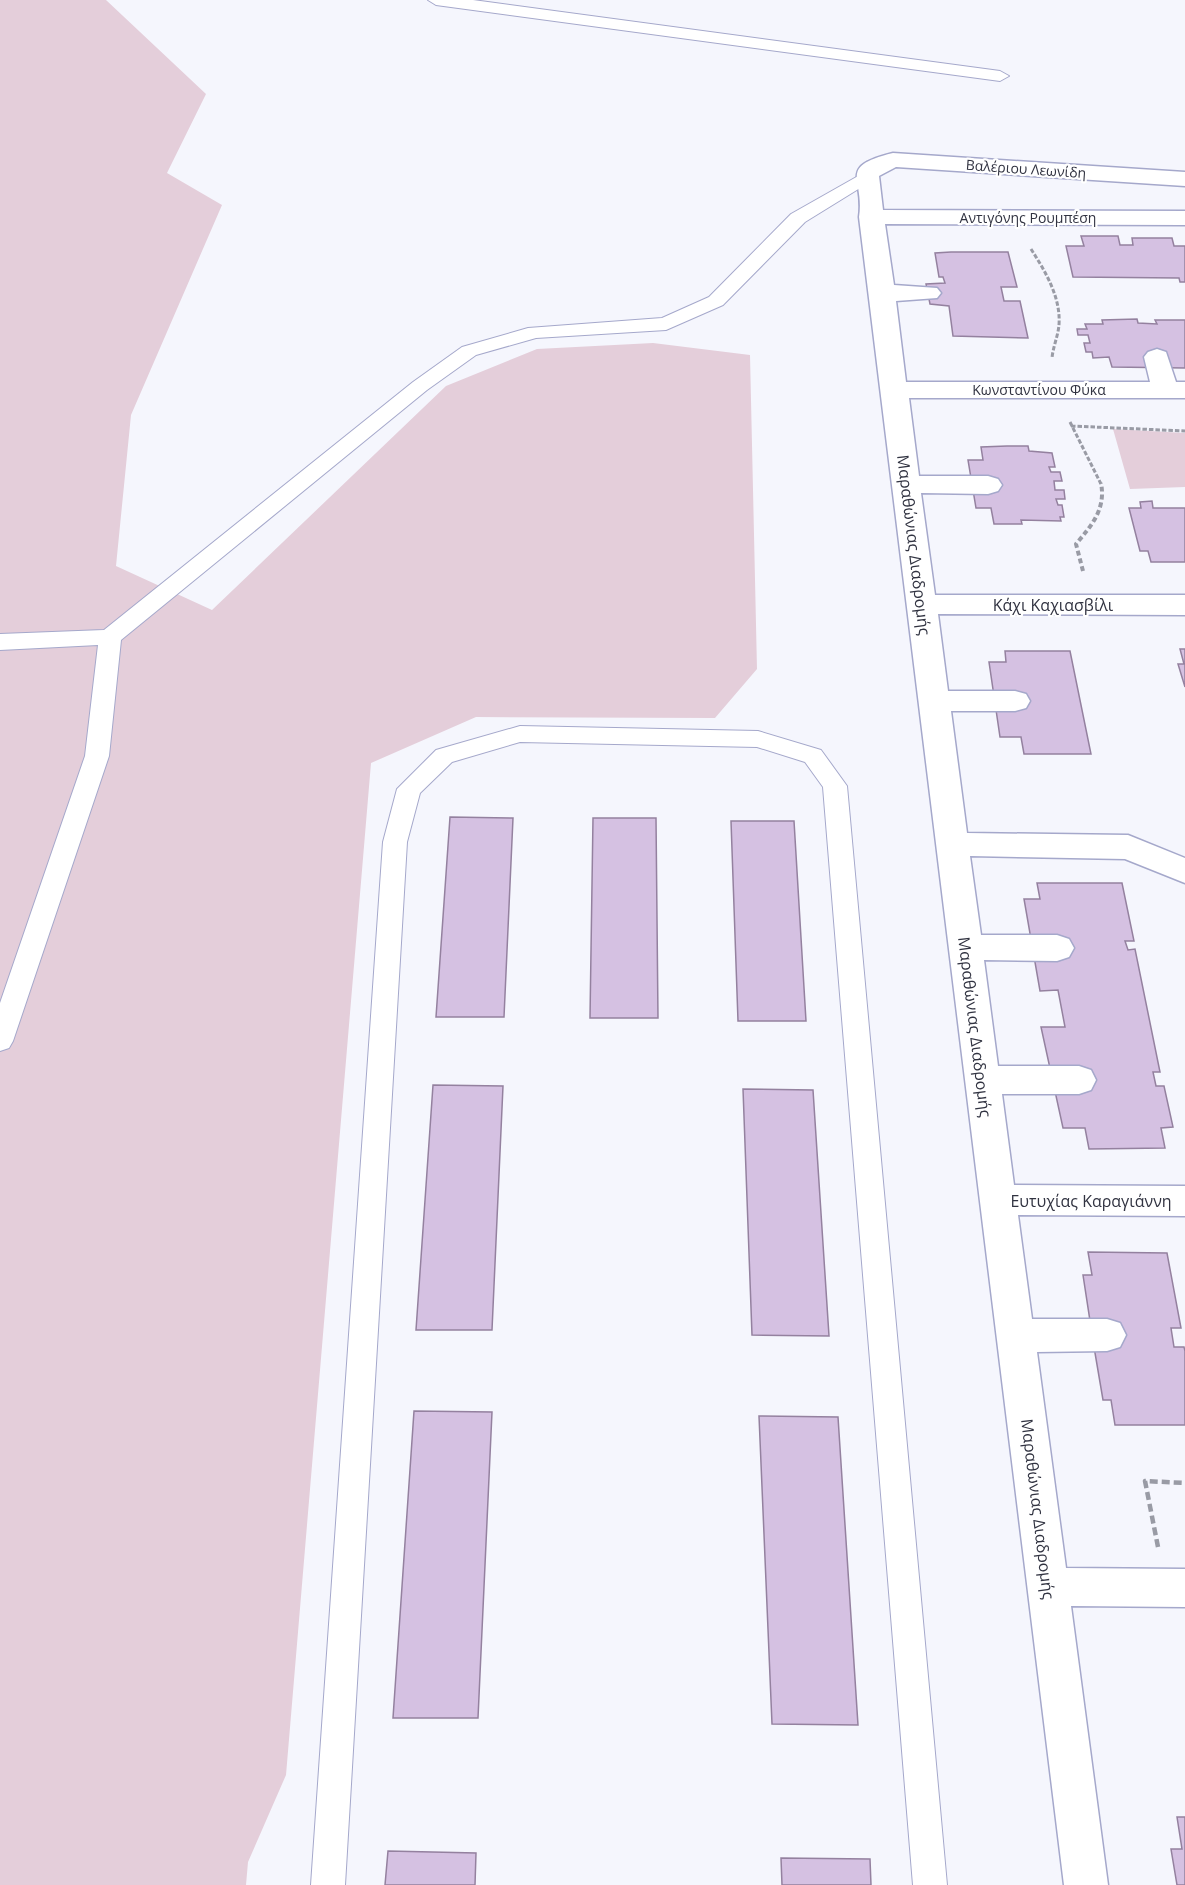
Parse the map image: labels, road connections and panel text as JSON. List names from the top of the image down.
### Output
{
  "streets": {
    "street": [
      "Βαλέριου Λεωνίδη",
      "Αντιγόνης Ρουμπέση",
      "Κωνσταντίνου Φύκα",
      "Μαραθώνιας Διαδρομής",
      "Κάχι Καχιασβίλι",
      "Ευτυχίας Καραγιάννη"
    ]
  },
  "crossings": [
    ["Βαλέριου Λεωνίδη", "Μαραθώνιας Διαδρομής"],
    ["Αντιγόνης Ρουμπέση", "Μαραθώνιας Διαδρομής"],
    ["Κωνσταντίνου Φύκα", "Μαραθώνιας Διαδρομής"],
    ["Μαραθώνιας Διαδρομής", "Κάχι Καχιασβίλι"],
    ["Μαραθώνιας Διαδρομής", "Ευτυχίας Καραγιάννη"]
  ]
}
